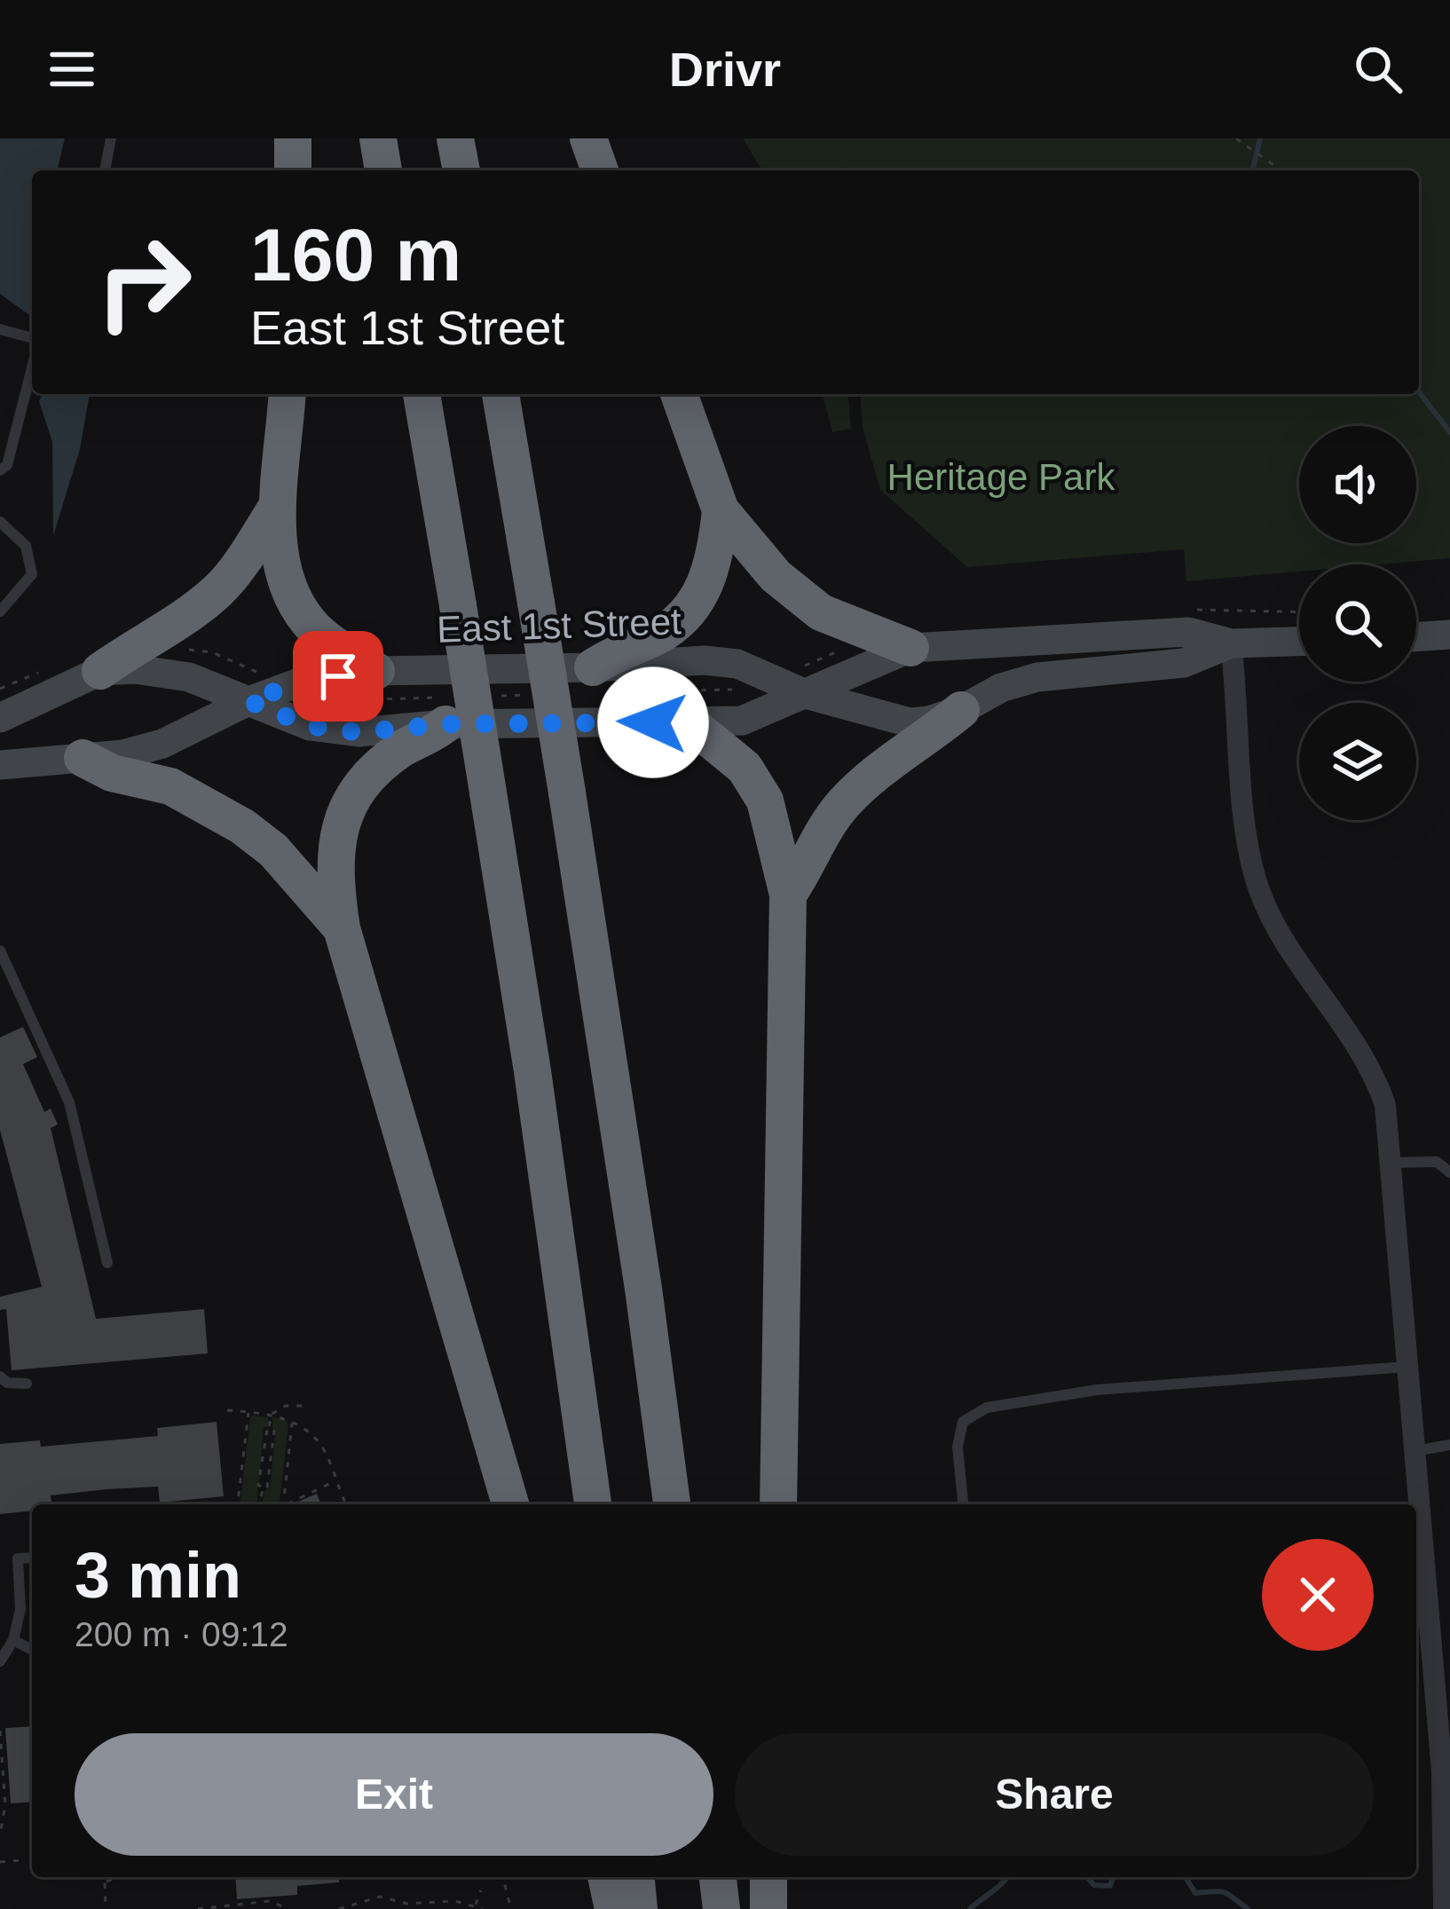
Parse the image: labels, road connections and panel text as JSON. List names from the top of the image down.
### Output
{
  "streets": {
    "main road": ["East 1st Street"]
  },
  "parks": ["Heritage Park"],
  "page": {
    "header": "Drivr",
    "turn": ["160 m", "East 1st Street"],
    "heading": ["3 min", "200 m · 09:12"],
    "buttons": ["Exit", "Share"]
  }
}
